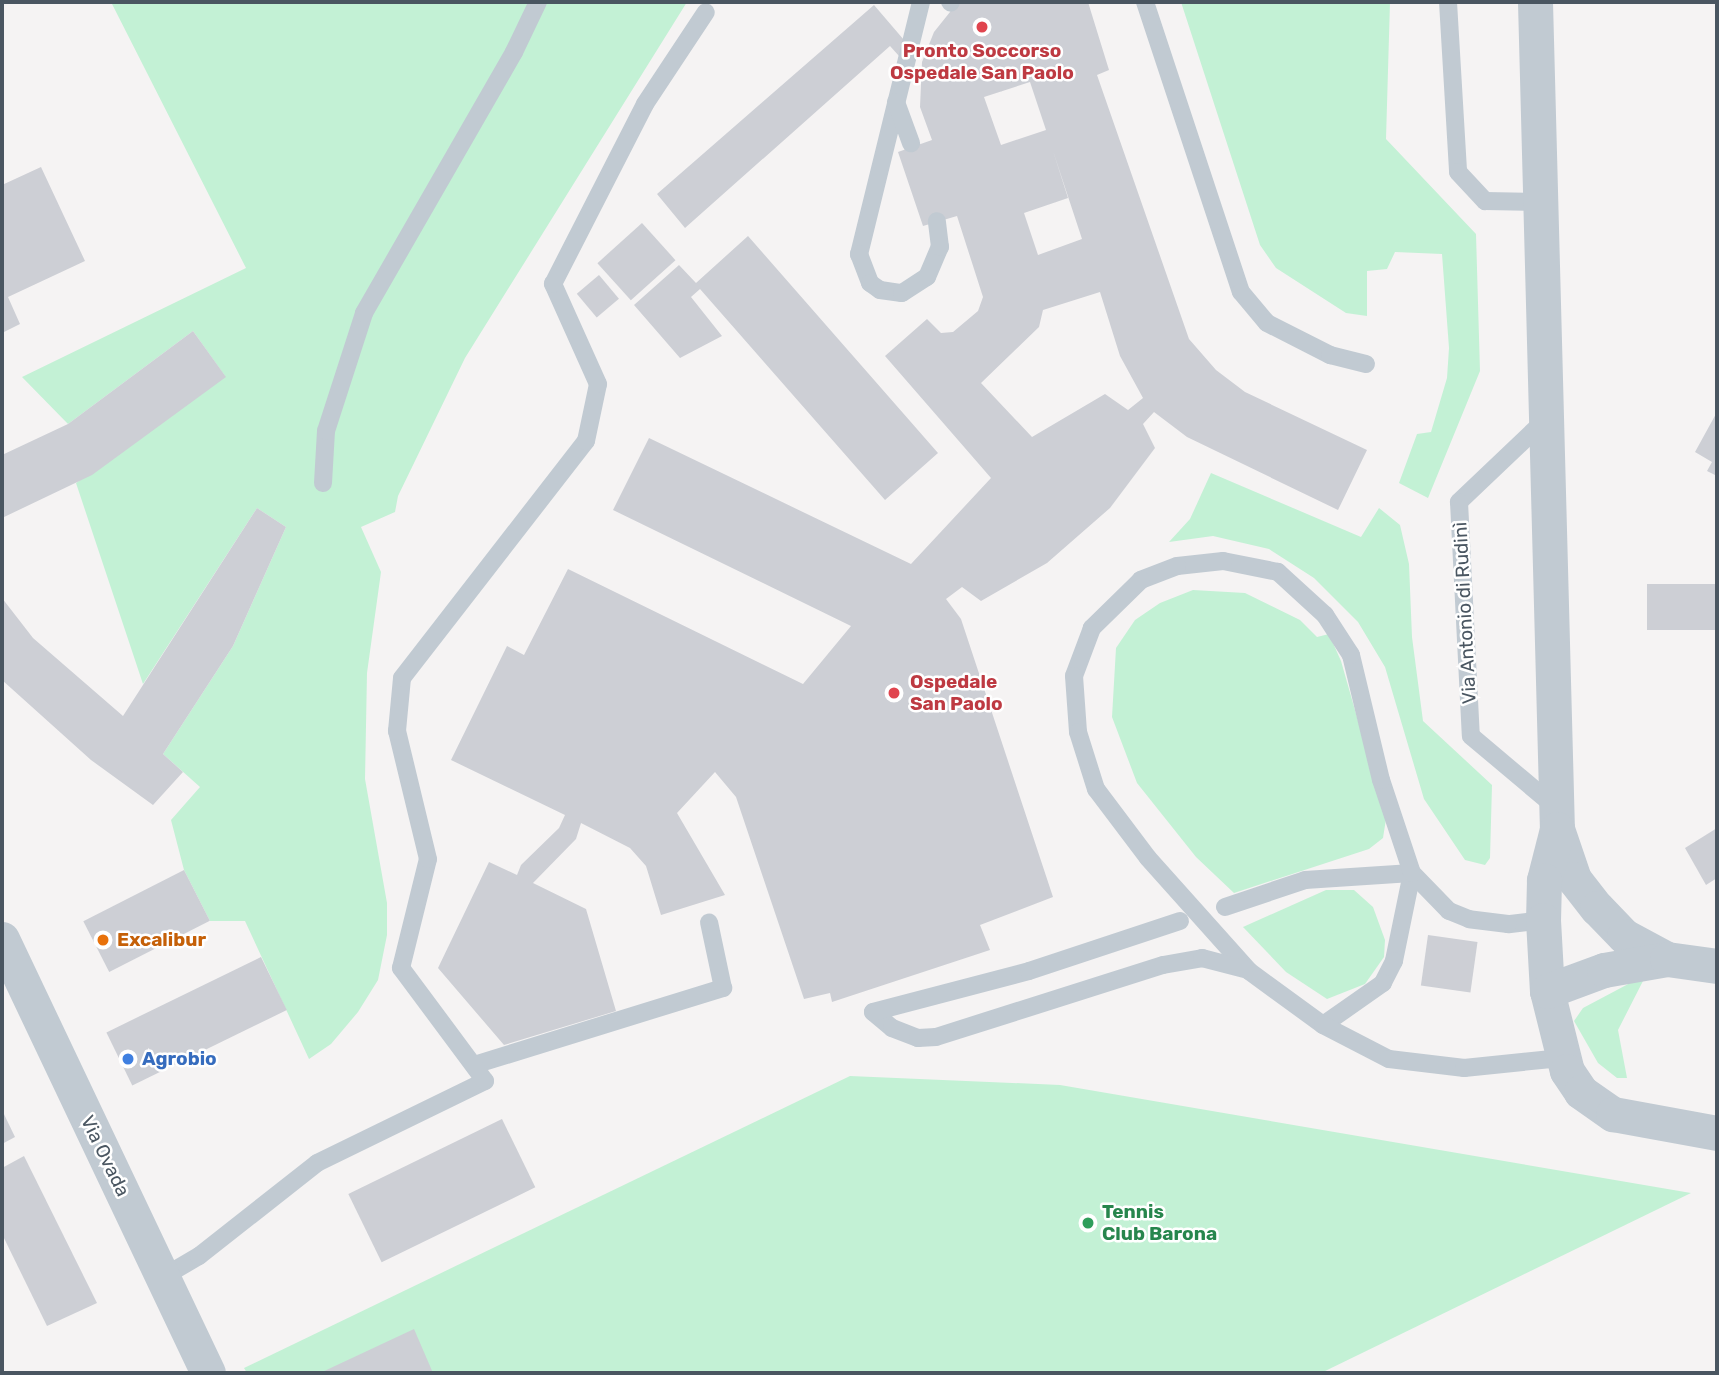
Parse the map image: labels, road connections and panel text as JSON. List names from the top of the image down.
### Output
{
  "streets": {
    "street": ["Via Ovada"],
    "lane": ["Via Antonio di Rudinì"]
  },
  "places": [
    "Pronto Soccorso Ospedale San Paolo",
    "Ospedale San Paolo",
    "Excalibur",
    "Agrobio",
    "Tennis Club Barona"
  ]
}
